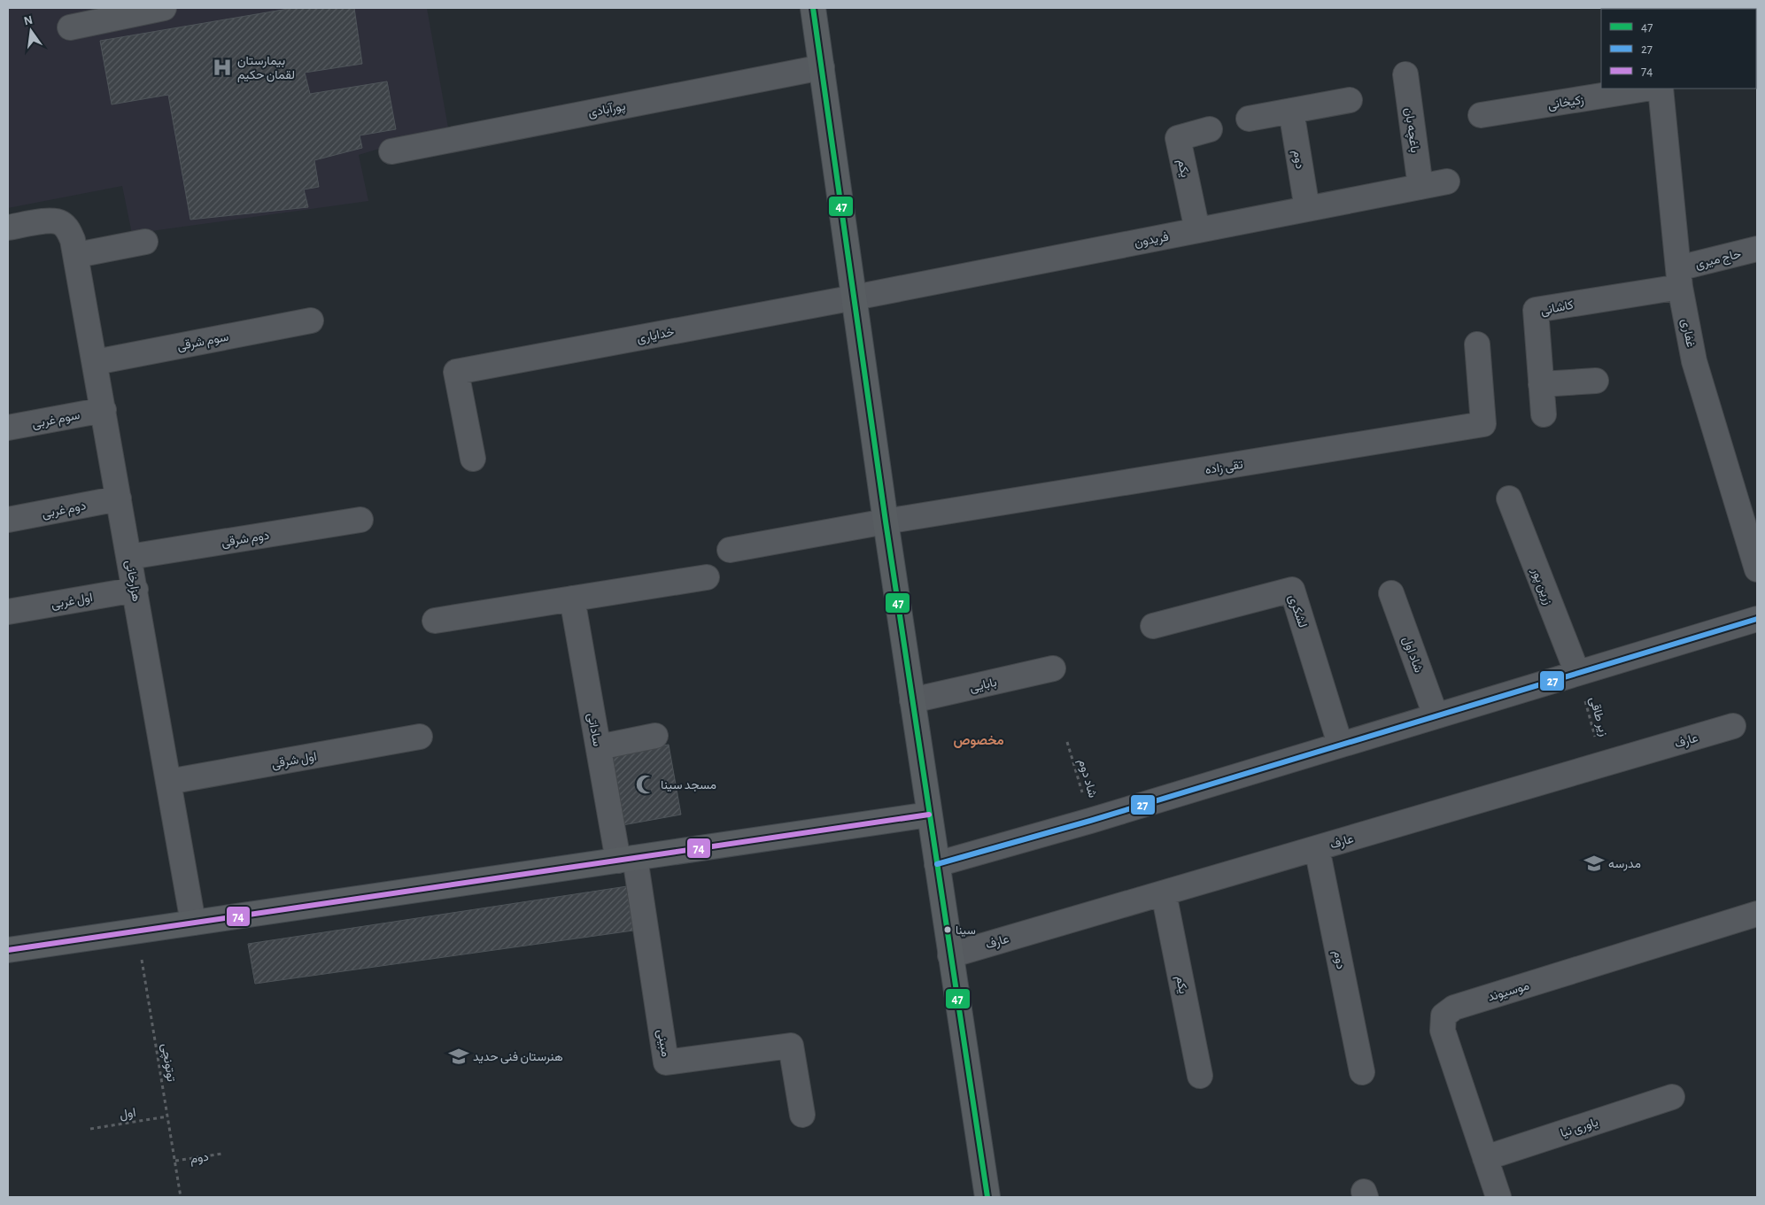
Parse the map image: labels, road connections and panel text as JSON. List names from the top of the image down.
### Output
{
  "streets": {
    "street": [
      "زکیخانی",
      "پورآبادی",
      "باغچه بان",
      "دوم",
      "یکم",
      "فریدون",
      "حاج میری",
      "کاشانی",
      "غفاری",
      "خدایاری",
      "سوم شرقی",
      "سوم غربی",
      "تقی زاده",
      "دوم غربی",
      "دوم شرقی",
      "هزارخانی",
      "زرین پور",
      "اول غربی",
      "لشکری",
      "شاد اول",
      "بابایی",
      "ساداتی",
      "عارف",
      "اول شرقی",
      "موسیوند",
      "مبینی",
      "یاوری نیا"
    ],
    "path": [
      "زیر طاقی",
      "شاد دوم",
      "توتونچی",
      "اول"
    ]
  },
  "crossings": [
    ["باغچه بان", "فریدون"],
    ["دوم", "فریدون"],
    ["دوم", "عارف"],
    ["دوم", "توتونچی"],
    ["یکم", "فریدون"],
    ["یکم", "عارف"],
    ["فریدون", "خدایاری"],
    ["حاج میری", "کاشانی"],
    ["حاج میری", "غفاری"],
    ["کاشانی", "غفاری"],
    ["سوم شرقی", "هزارخانی"],
    ["سوم غربی", "هزارخانی"],
    ["دوم غربی", "هزارخانی"],
    ["دوم شرقی", "هزارخانی"],
    ["هزارخانی", "اول غربی"],
    ["هزارخانی", "اول شرقی"],
    ["زرین پور", "زیر طاقی"],
    ["زیر طاقی", "عارف"],
    ["ساداتی", "مبینی"],
    ["موسیوند", "یاوری نیا"],
    ["توتونچی", "اول"]
  ],
  "districts": ["مخصوص"],
  "places": {
    "hospital": ["بیمارستان لقمان حکیم"],
    "mosque": ["مسجد سینا"],
    "school or university": ["مدرسه", "هنرستان فنی حدید"],
    "other": ["سینا"]
  },
  "lines": ["transit line 47", "transit line 27", "transit line 74"],
  "legend": ["47", "27", "74"],
  "north": "top"
}
